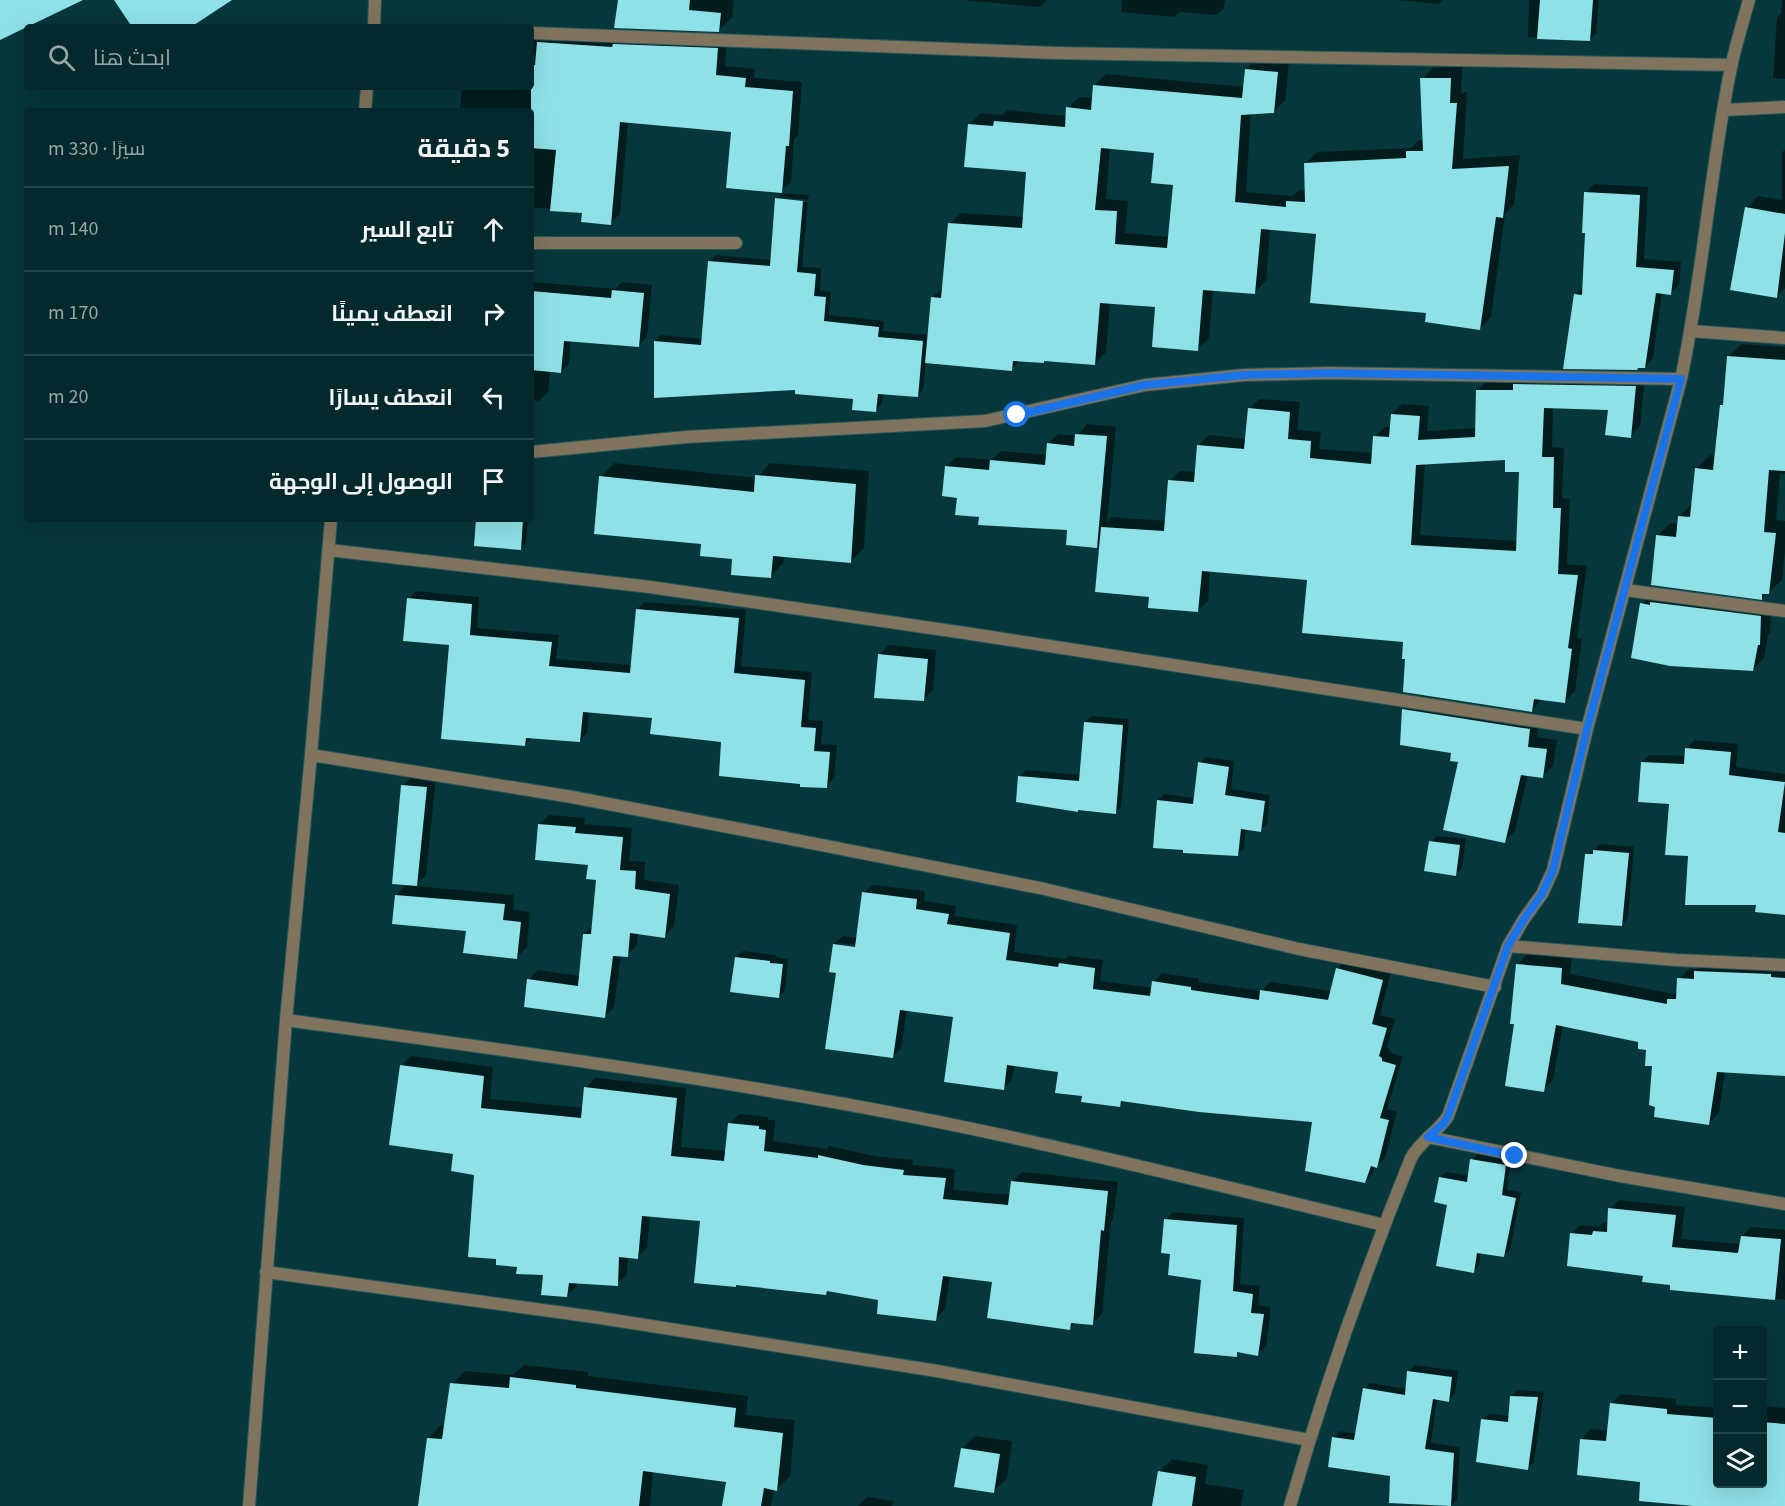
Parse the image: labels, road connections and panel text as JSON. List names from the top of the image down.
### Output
{
  "page": {
    "search": "ابحث هنا",
    "heading": ["5 دقيقة", "سيرًا · 330 m"],
    "list": [
      ["تابع السير", "140 m"],
      ["انعطف يمينًا", "170 m"],
      ["انعطف يسارًا", "20 m"],
      "الوصول إلى الوجهة"
    ],
    "map_buttons": ["+", "−"]
  }
}
